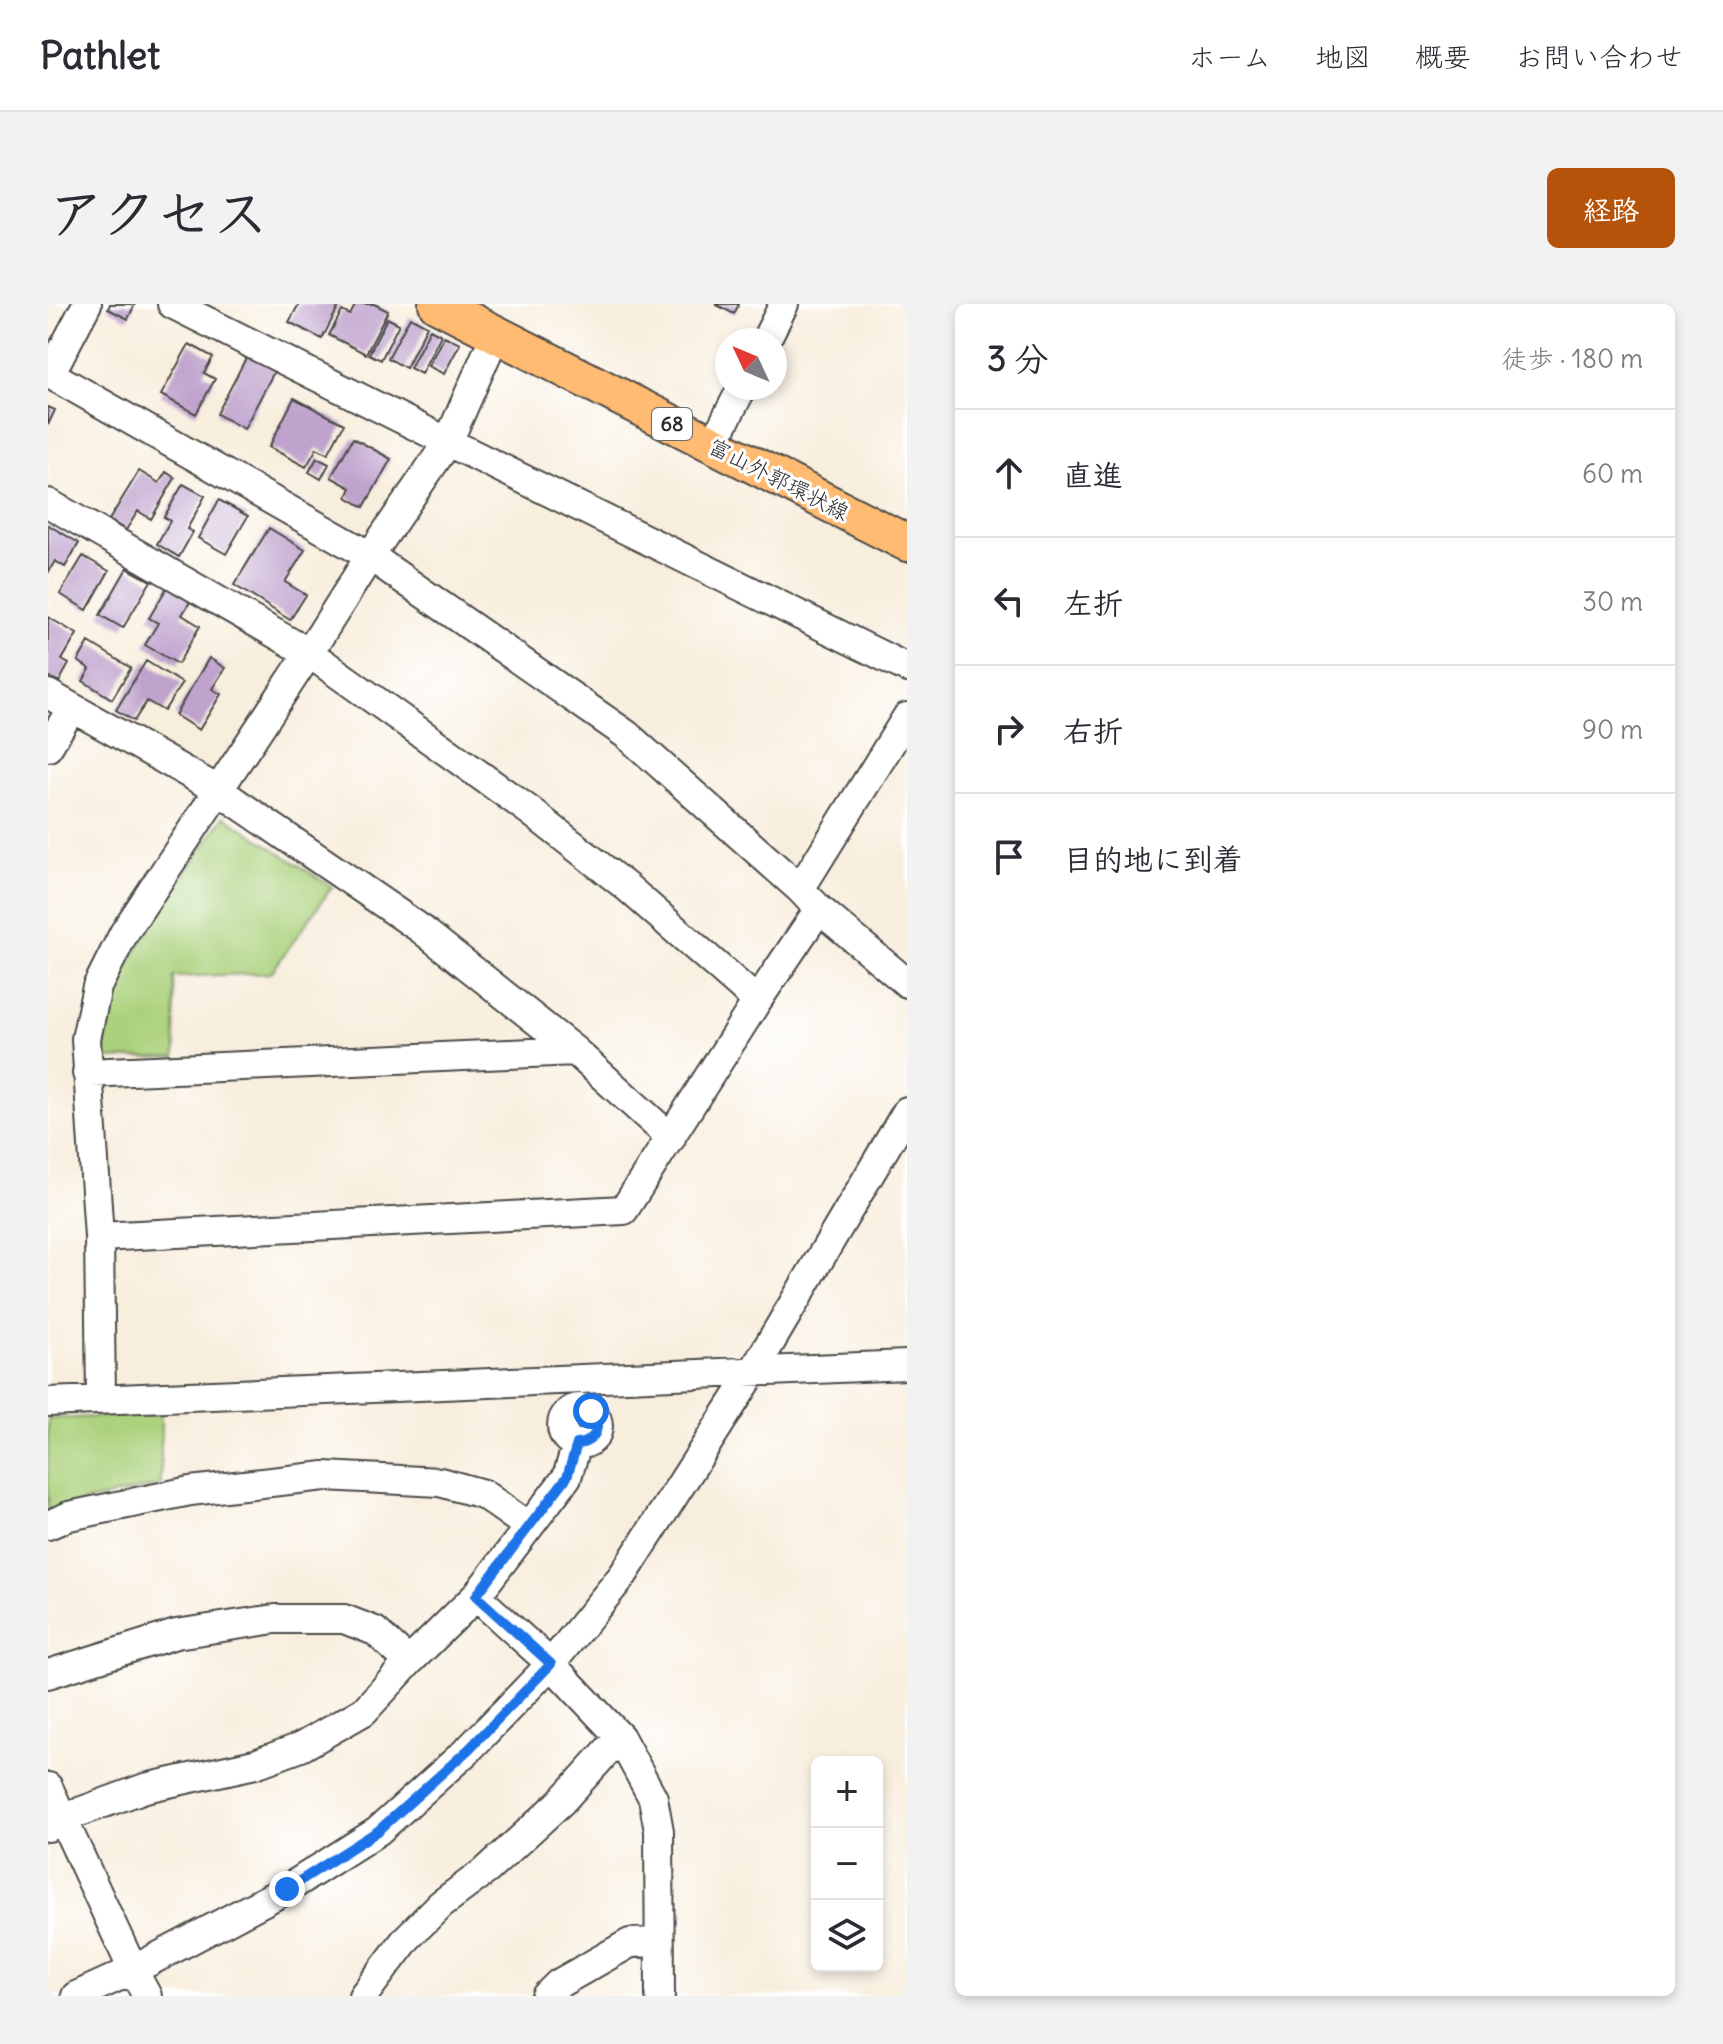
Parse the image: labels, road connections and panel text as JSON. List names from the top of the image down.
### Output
{
  "streets": {
    "main road": ["68", "富山外郭環状線"]
  },
  "north": "top left",
  "page": {
    "header": "Pathlet",
    "nav": [
      "ホーム",
      "地図",
      "概要",
      "お問い合わせ"
    ],
    "title": "アクセス",
    "buttons": "経路",
    "heading": ["3 分", "徒歩 · 180 m"],
    "list": [
      ["直進", "60 m"],
      ["左折", "30 m"],
      ["右折", "90 m"],
      "目的地に到着"
    ],
    "map_buttons": ["+", "−"]
  }
}
